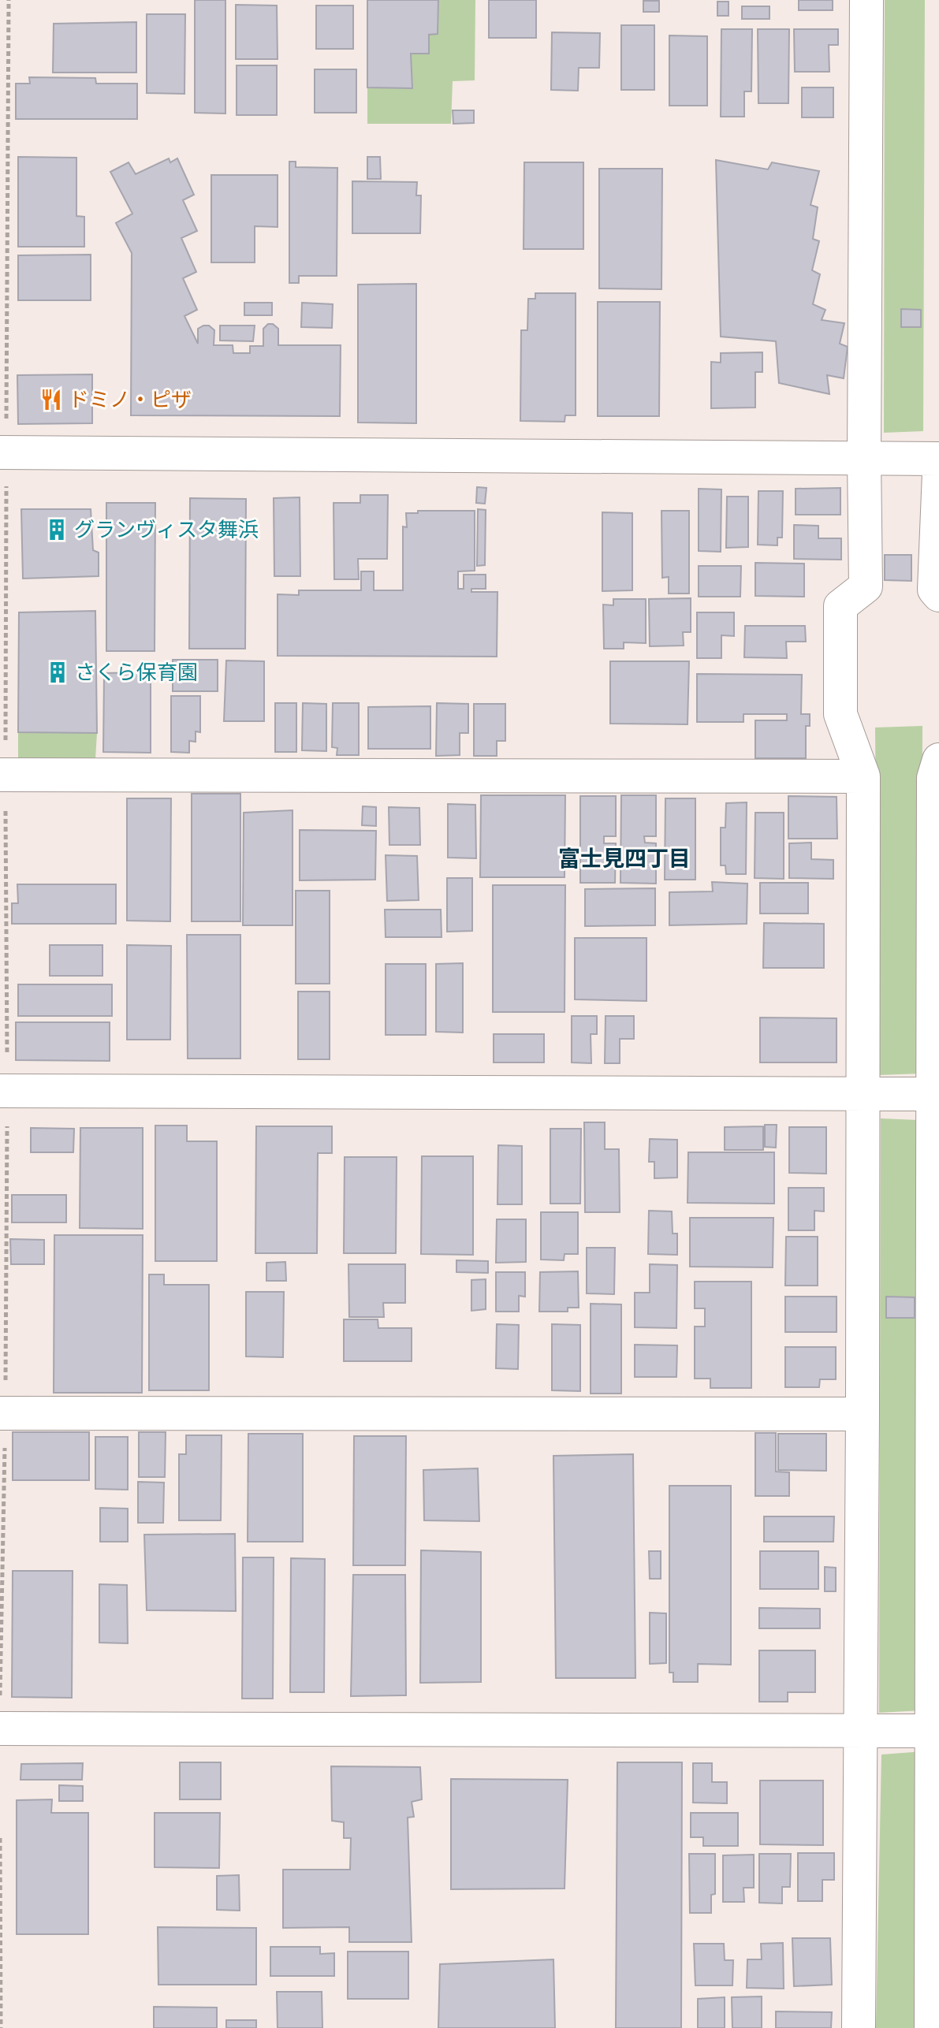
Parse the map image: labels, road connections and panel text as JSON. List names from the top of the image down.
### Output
{
  "districts": ["富士見四丁目"],
  "places": {
    "restaurant": ["ドミノ・ピザ"],
    "building": ["グランヴィスタ舞浜", "さくら保育園"]
  }
}
